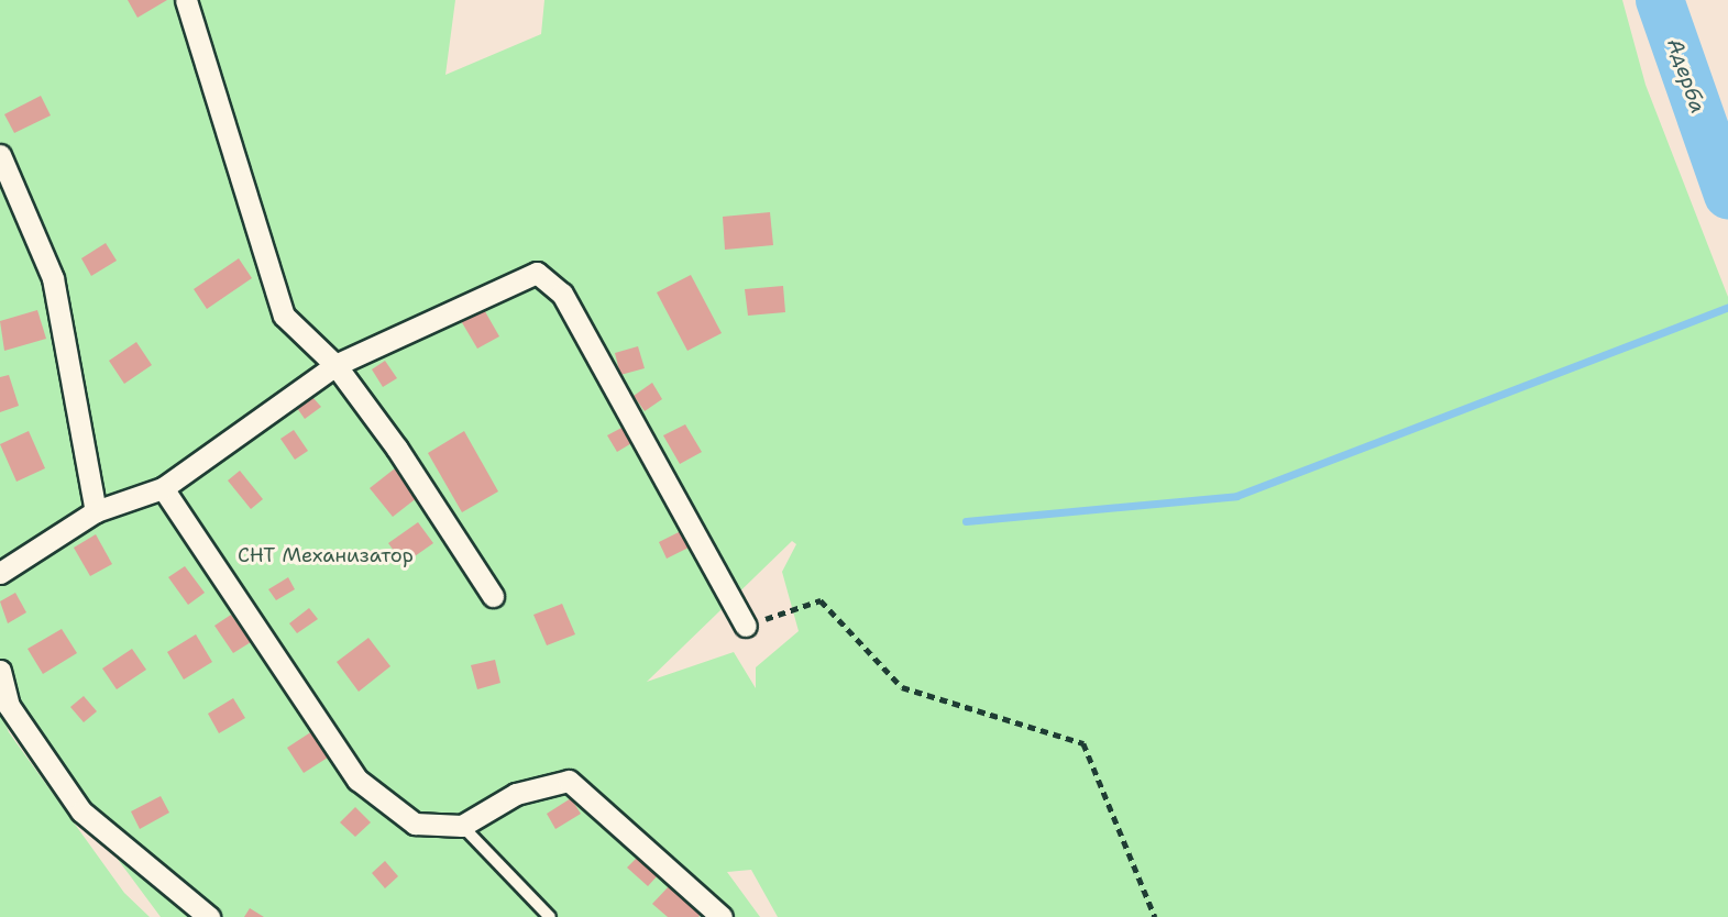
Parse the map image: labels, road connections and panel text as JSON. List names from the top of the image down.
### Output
{
  "water": ["Адерба"],
  "parks": ["СНТ Механизатор"]
}
